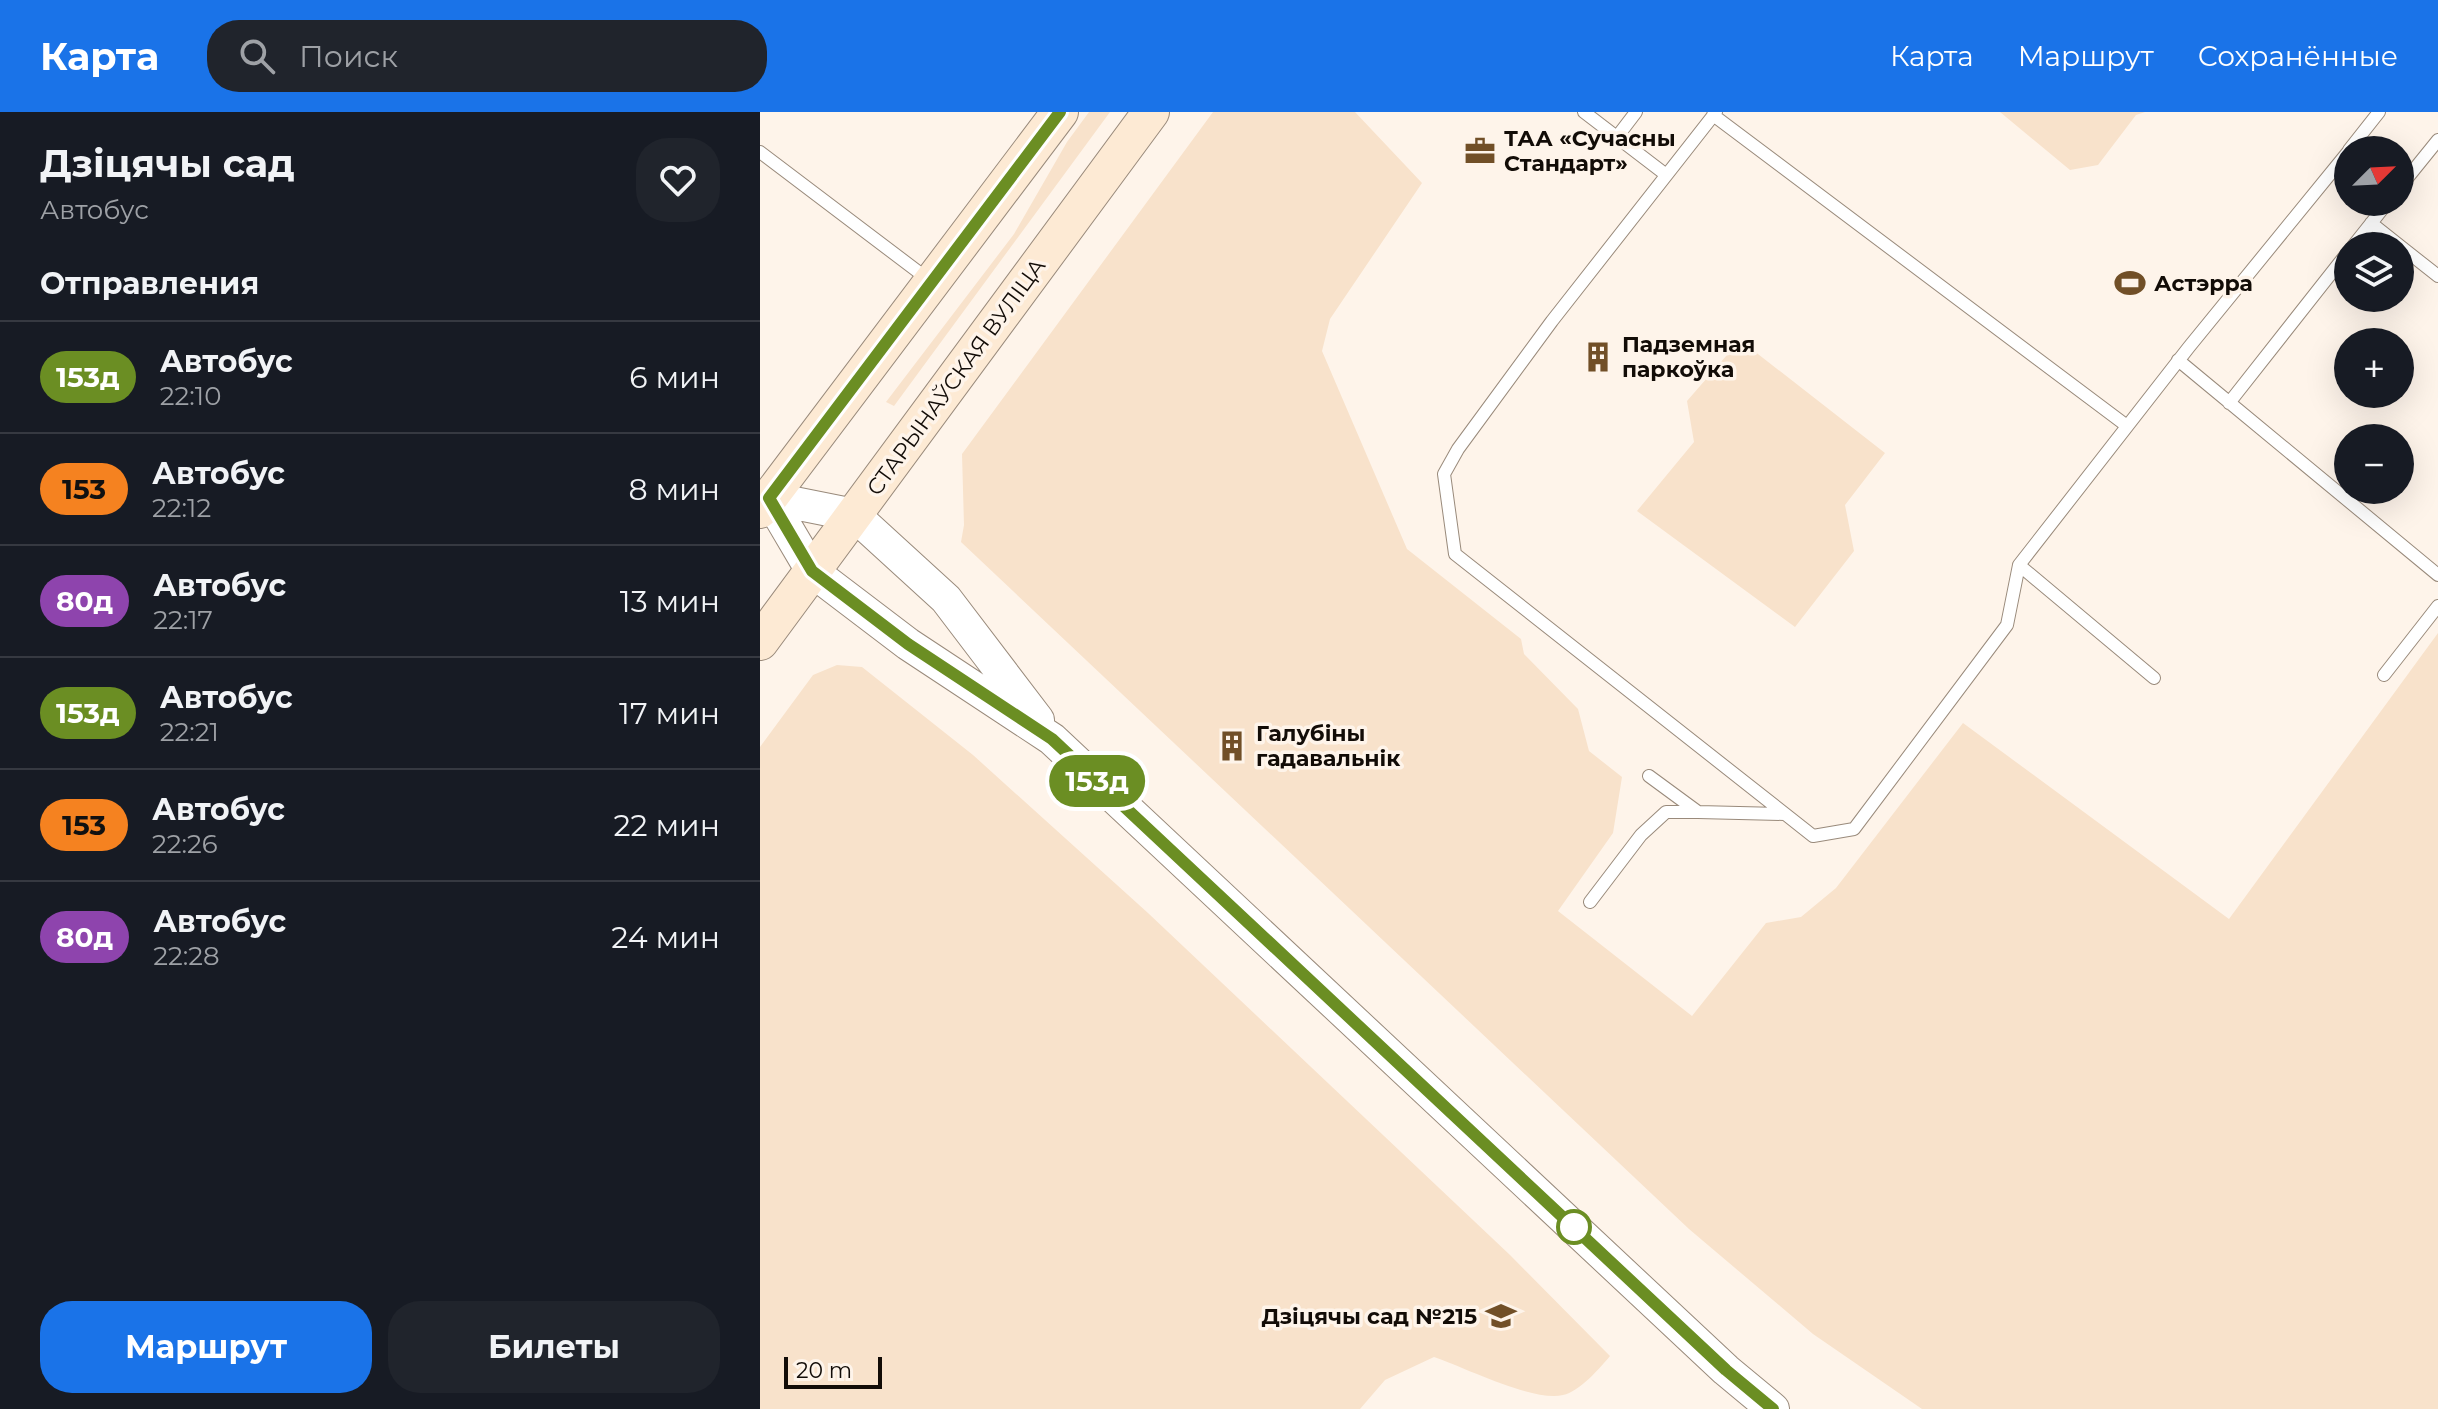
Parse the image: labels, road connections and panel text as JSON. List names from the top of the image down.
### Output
{
  "streets": {
    "main road": ["СТАРЫНАЎСКАЯ ВУЛІЦА"]
  },
  "places": {
    "office": ["ТАА «Сучасны Стандарт»"],
    "sports": ["Астэрра"],
    "building": ["Падземная паркоўка", "Галубіны гадавальнік"],
    "school or university": ["Дзіцячы сад №215"]
  },
  "lines": ["bus line 153д"],
  "scale_bar": "20 m",
  "north": "top right",
  "page": {
    "header": "Карта",
    "search": "Поиск",
    "nav": ["Карта", "Маршрут", "Сохранённые"],
    "heading": [
      ["Дзіцячы сад", "Автобус"],
      "Отправления"
    ],
    "on_map": "153д",
    "map_buttons": ["+", "−"],
    "list": [
      {
        "mark": "153д",
        "name": "Автобус",
        "note": "22:10",
        "value": "6 мин"
      },
      {
        "mark": "153",
        "name": "Автобус",
        "note": "22:12",
        "value": "8 мин"
      },
      {
        "mark": "80д",
        "name": "Автобус",
        "note": "22:17",
        "value": "13 мин"
      },
      {
        "mark": "153д",
        "name": "Автобус",
        "note": "22:21",
        "value": "17 мин"
      },
      {
        "mark": "153",
        "name": "Автобус",
        "note": "22:26",
        "value": "22 мин"
      },
      {
        "mark": "80д",
        "name": "Автобус",
        "note": "22:28",
        "value": "24 мин"
      }
    ],
    "buttons": ["Маршрут", "Билеты"],
    "scale": "20 m"
  }
}
